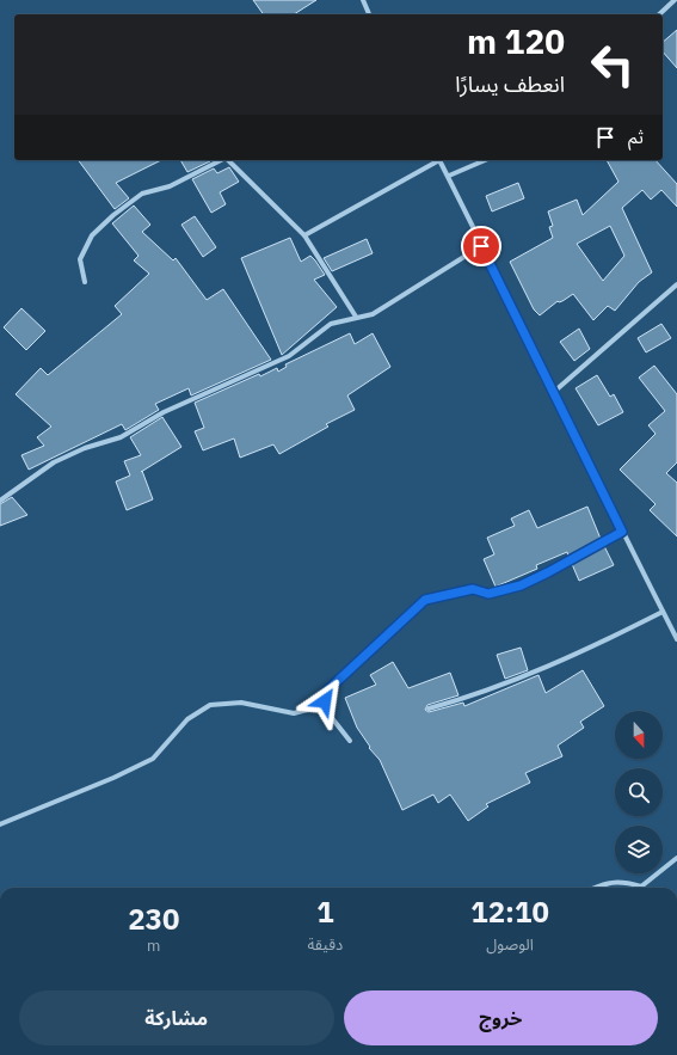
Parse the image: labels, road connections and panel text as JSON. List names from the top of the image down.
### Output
{
  "north": "bottom",
  "page": {
    "turn": ["120 m", "انعطف يسارًا"],
    "then": "ثم",
    "eta": [
      "12:10",
      "الوصول",
      "1",
      "دقيقة",
      "230",
      "m"
    ],
    "buttons": ["خروج", "مشاركة"]
  }
}
